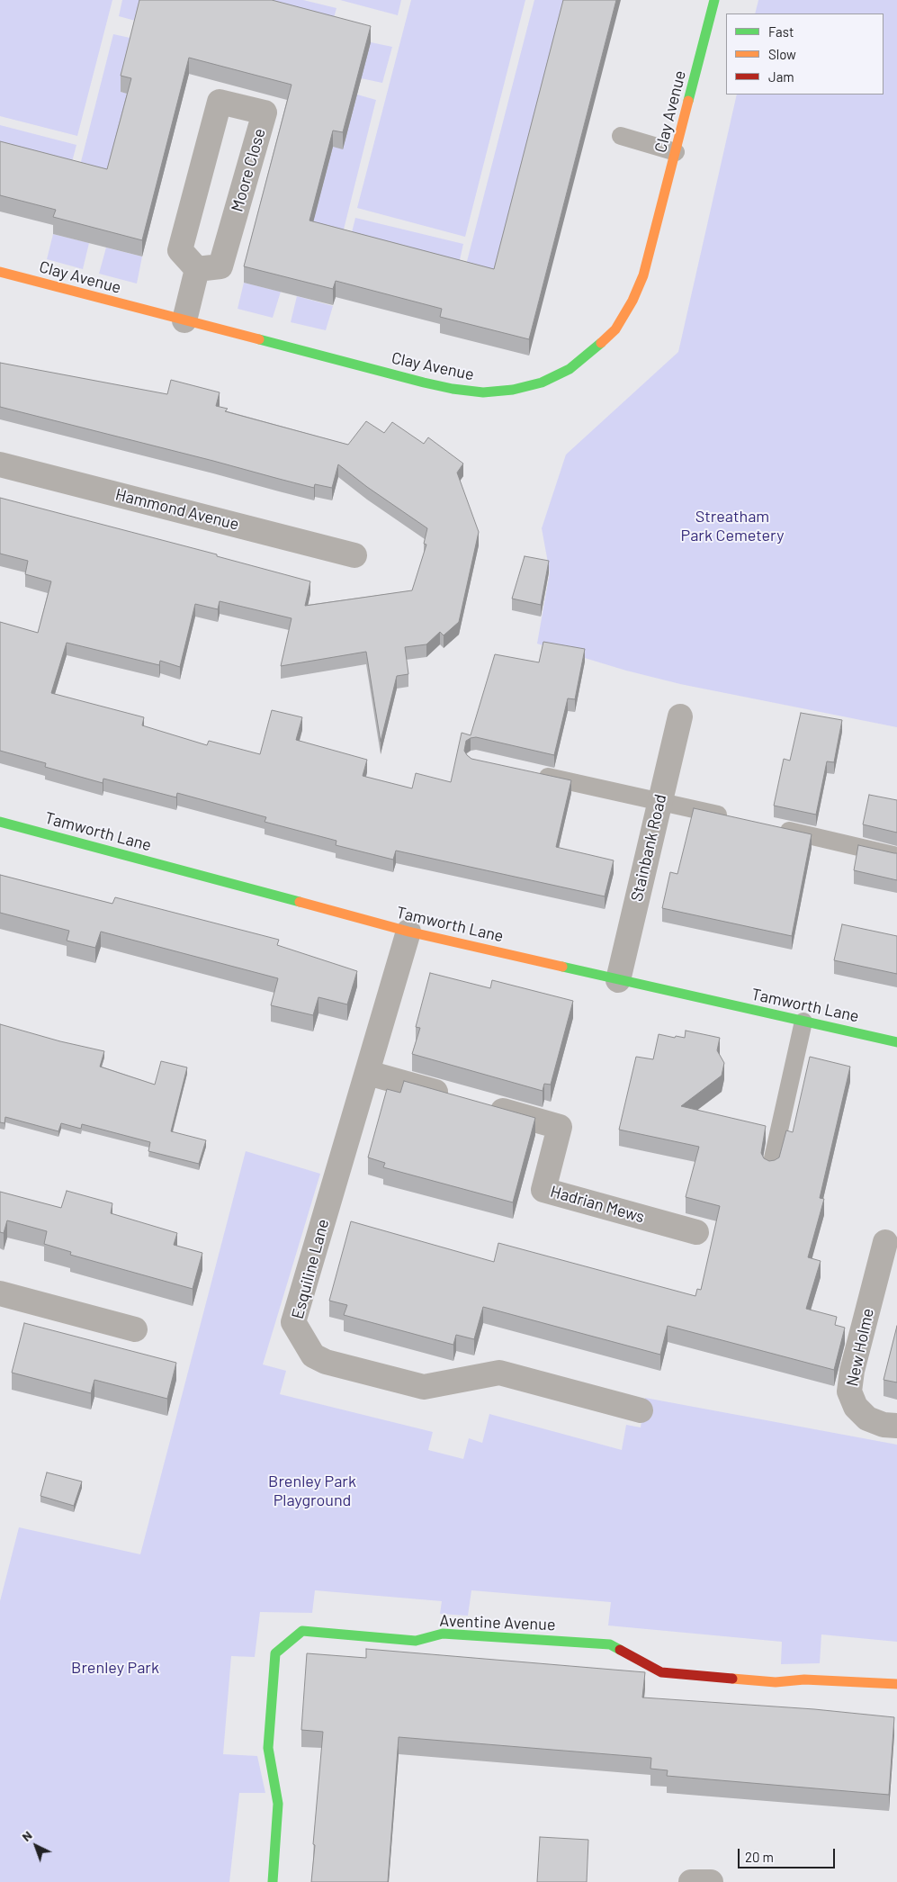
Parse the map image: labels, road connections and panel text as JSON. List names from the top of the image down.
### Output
{
  "streets": {
    "street": [
      "Clay Avenue",
      "Moore Close",
      "Hammond Avenue",
      "Tamworth Lane",
      "Stainbank Road",
      "Hadrian Mews",
      "Esquiline Lane",
      "New Holme",
      "Aventine Avenue"
    ]
  },
  "crossings": [
    ["Tamworth Lane", "Stainbank Road"],
    ["Tamworth Lane", "Esquiline Lane"]
  ],
  "parks": ["Streatham Park Cemetery", "Brenley Park Playground", "Brenley Park"],
  "legend": ["Fast", "Slow", "Jam"],
  "scale_bar": "20 m",
  "north": "top left"
}
